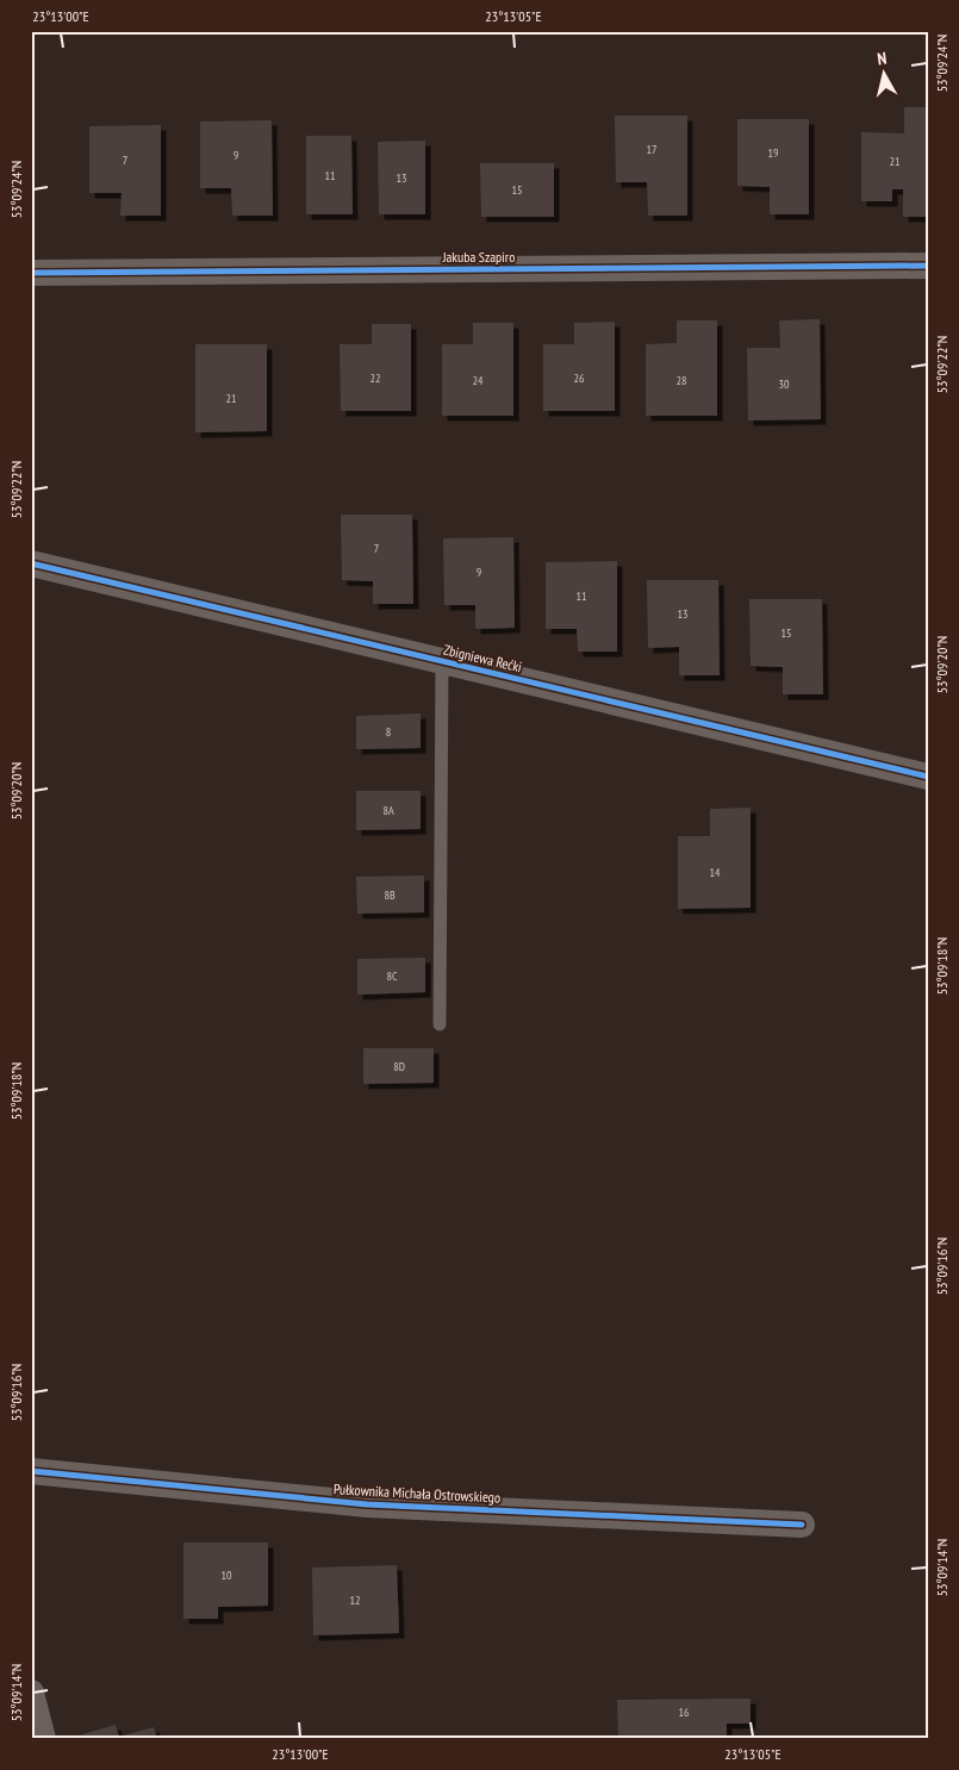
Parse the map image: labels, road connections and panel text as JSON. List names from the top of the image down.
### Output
{
  "streets": {
    "street": ["Jakuba Szapiro", "Zbigniewa Rećki", "Pułkownika Michała Ostrowskiego"]
  },
  "house_numbers": [
    "17",
    "19",
    "9",
    "7",
    "21",
    "11",
    "13",
    "15",
    "22",
    "26",
    "24",
    "28",
    "30",
    "21",
    "7",
    "9",
    "11",
    "13",
    "15",
    "8",
    "8A",
    "14",
    "8B",
    "8C",
    "8D",
    "10",
    "12",
    "16"
  ],
  "north": "top",
  "coordinates": [
    "23°13'00\"E",
    "23°13'05\"E",
    "53°09'24\"N",
    "53°09'22\"N",
    "53°09'20\"N",
    "53°09'18\"N",
    "53°09'16\"N",
    "53°09'14\"N"
  ]
}
